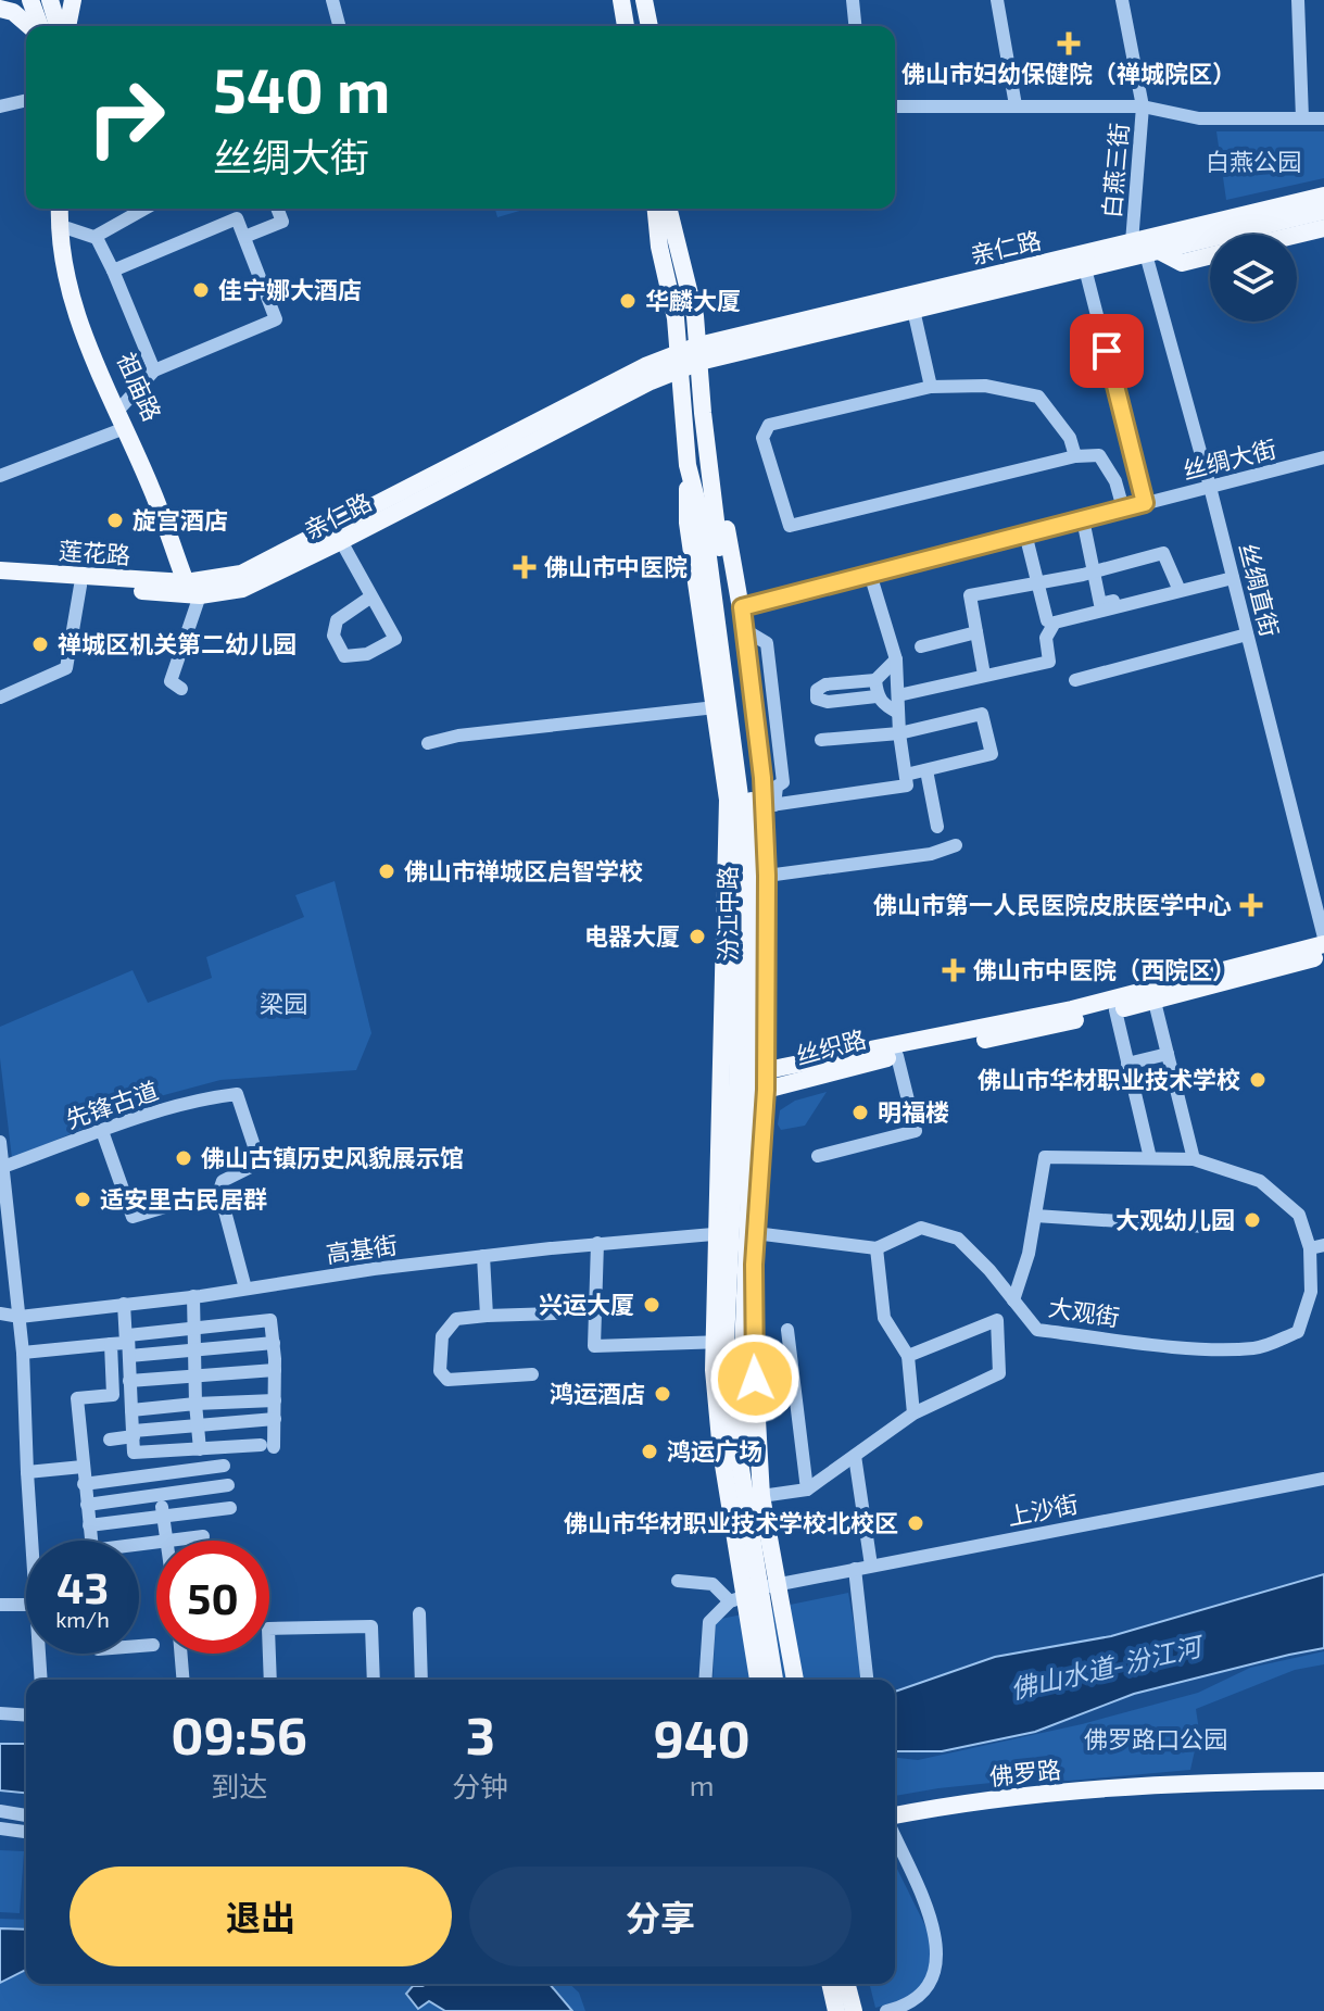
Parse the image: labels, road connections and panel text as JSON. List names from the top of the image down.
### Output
{
  "streets": {
    "main road": [
      "亲仁路",
      "祖庙路",
      "莲花路",
      "汾江中路",
      "丝织路",
      "佛罗路"
    ],
    "street": [
      "白燕三街",
      "丝绸大街",
      "丝绸直街",
      "先锋古道",
      "高基街",
      "大观街",
      "上沙街"
    ]
  },
  "crossings": [
    ["白燕三街", "亲仁路"],
    ["亲仁路", "祖庙路"],
    ["亲仁路", "莲花路"],
    ["亲仁路", "丝绸直街"],
    ["亲仁路", "汾江中路"],
    ["祖庙路", "莲花路"],
    ["丝绸大街", "丝绸直街"],
    ["汾江中路", "丝织路"],
    ["汾江中路", "高基街"],
    ["汾江中路", "上沙街"]
  ],
  "water": ["佛山水道-汾江河"],
  "parks": ["白燕公园", "梁园", "佛罗路口公园"],
  "places": {
    "health": [
      "佛山市妇幼保健院（禅城院区）",
      "佛山市中医院",
      "佛山市第一人民医院皮肤医学中心",
      "佛山市中医院（西院区）"
    ],
    "other": [
      "佳宁娜大酒店",
      "华麟大厦",
      "旋宫酒店",
      "禅城区机关第二幼儿园",
      "佛山市禅城区启智学校",
      "电器大厦",
      "佛山市华材职业技术学校",
      "明福楼",
      "佛山古镇历史风貌展示馆",
      "适安里古民居群",
      "大观幼儿园",
      "兴运大厦",
      "鸿运酒店",
      "鸿运广场",
      "佛山市华材职业技术学校北校区"
    ]
  },
  "page": {
    "turn": ["540 m", "丝绸大街"],
    "speed": "43 km/h",
    "limit": "50",
    "eta": [
      "09:56",
      "到达",
      "3",
      "分钟",
      "940",
      "m"
    ],
    "buttons": ["退出", "分享"]
  }
}
